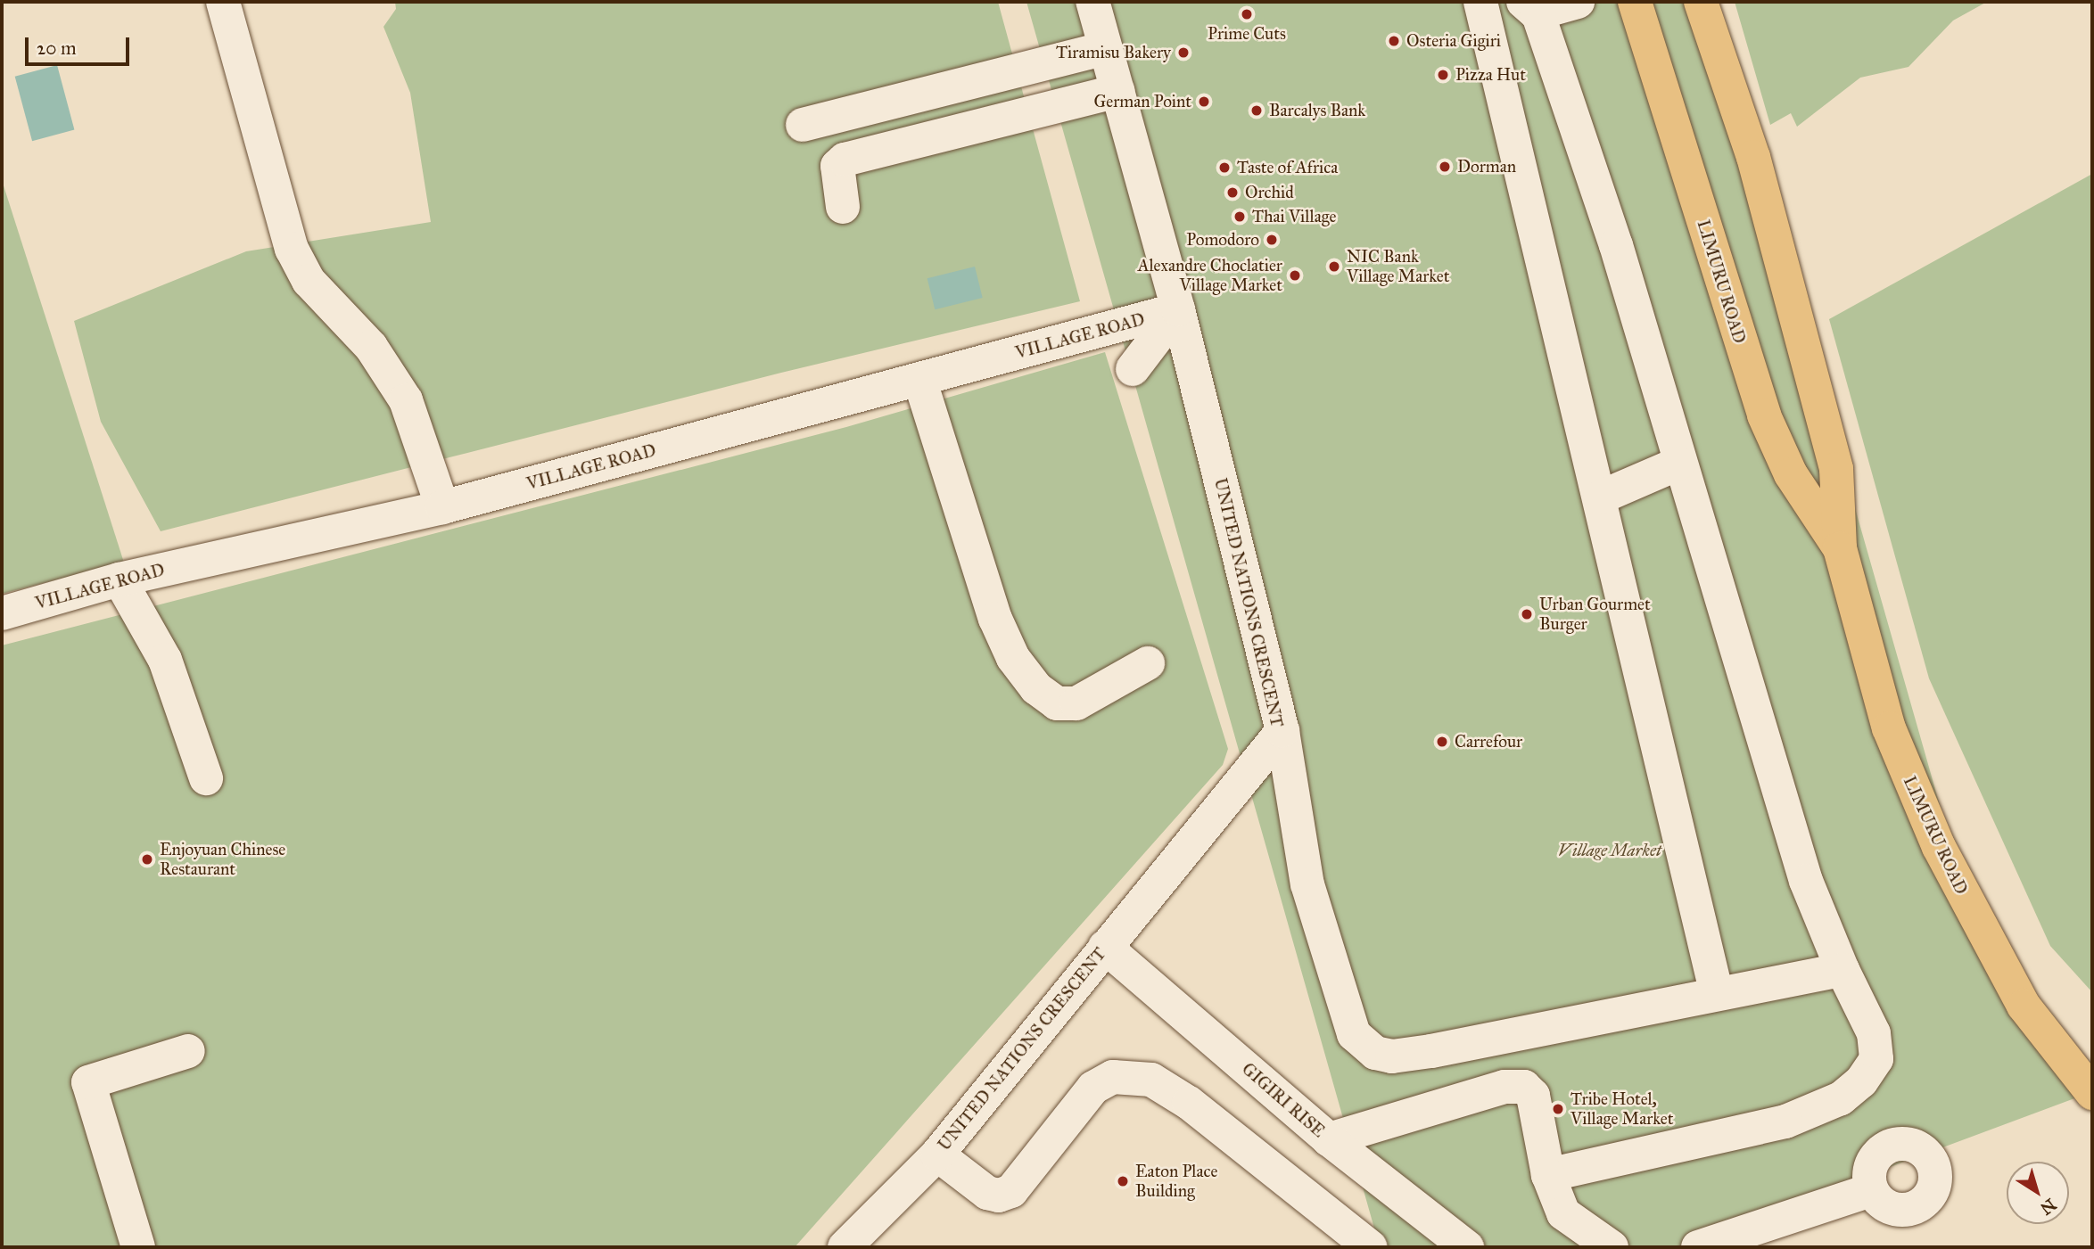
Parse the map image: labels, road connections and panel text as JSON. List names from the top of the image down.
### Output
{
  "streets": {
    "main road": ["LIMURU ROAD"],
    "street": ["VILLAGE ROAD", "UNITED NATIONS CRESCENT", "GIGIRI RISE"]
  },
  "crossings": [
    ["VILLAGE ROAD", "UNITED NATIONS CRESCENT"],
    ["UNITED NATIONS CRESCENT", "GIGIRI RISE"]
  ],
  "parks": ["Village Market"],
  "places": [
    "Prime Cuts",
    "Osteria Gigiri",
    "Tiramisu Bakery",
    "Pizza Hut",
    "German Point",
    "Barcalys Bank",
    "Dorman",
    "Taste of Africa",
    "Orchid",
    "Thai Village",
    "Pomodoro",
    "NIC Bank Village Market",
    "Alexandre Choclatier Village Market",
    "Urban Gourmet Burger",
    "Carrefour",
    "Enjoyuan Chinese Restaurant",
    "Tribe Hotel, Village Market",
    "Eaton Place Building"
  ],
  "scale_bar": "20 m",
  "north": "bottom right"
}
